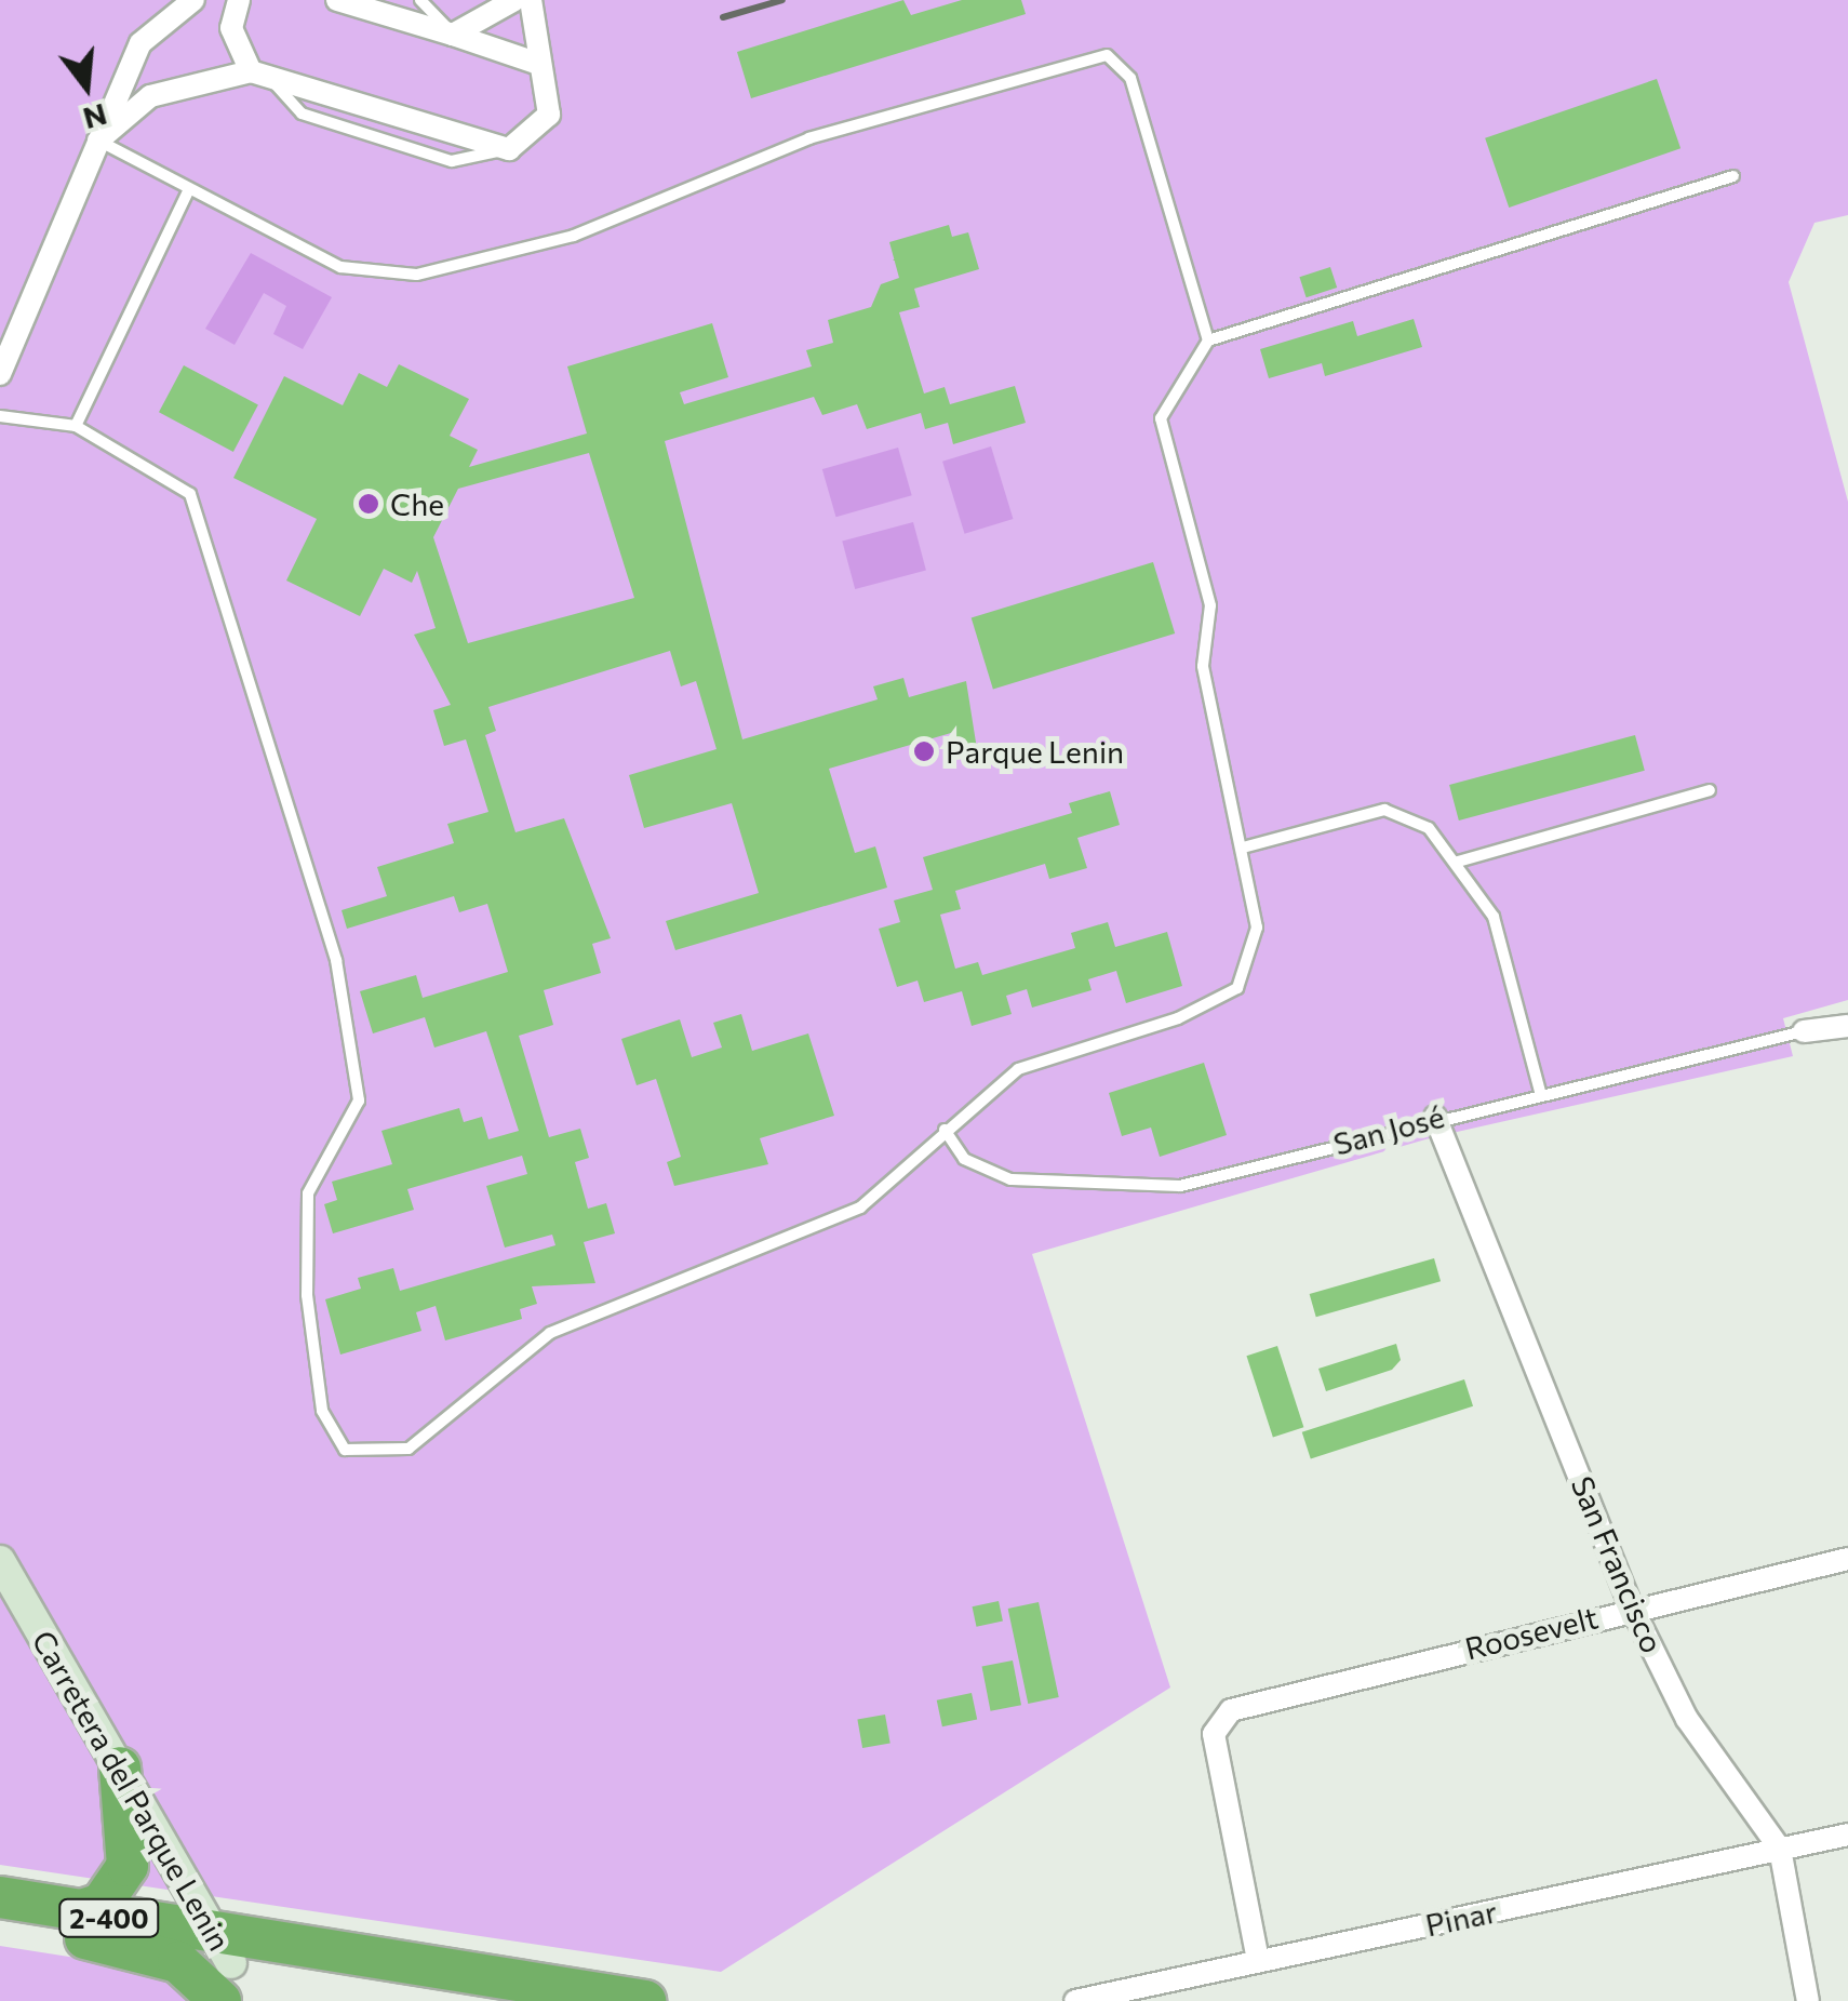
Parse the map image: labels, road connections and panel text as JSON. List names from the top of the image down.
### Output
{
  "streets": {
    "highway": ["2-400"],
    "street": [
      "San José",
      "San Francisco",
      "Roosevelt",
      "Carretera del Parque Lenin",
      "Pinar"
    ]
  },
  "crossings": [
    ["San José", "San Francisco"],
    ["San Francisco", "Roosevelt"],
    ["San Francisco", "Pinar"],
    ["Roosevelt", "Pinar"],
    ["Carretera del Parque Lenin", "2-400"]
  ],
  "places": ["Che", "Parque Lenin"],
  "north": "bottom"
}
